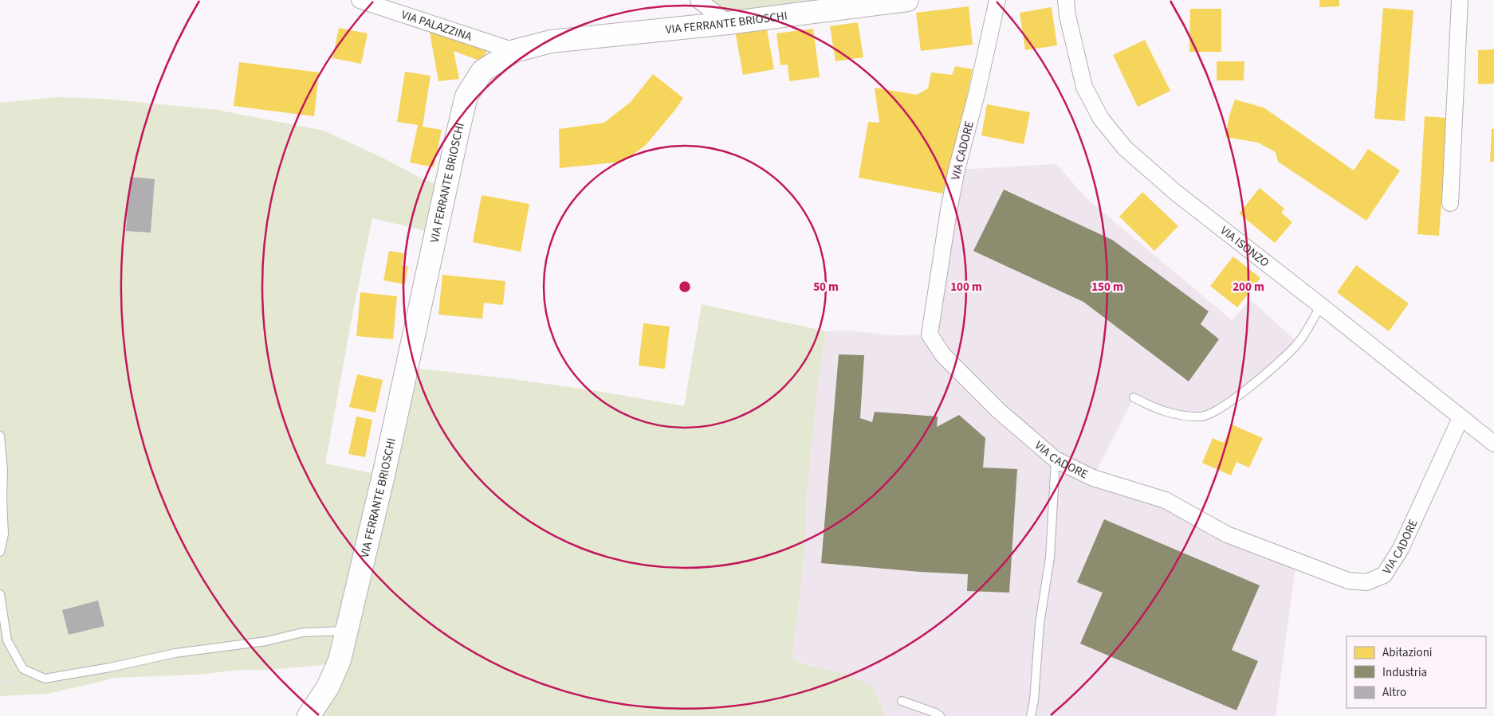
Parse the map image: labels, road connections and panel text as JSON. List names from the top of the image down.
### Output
{
  "streets": {
    "street": [
      "VIA FERRANTE BRIOSCHI",
      "VIA PALAZZINA",
      "VIA CADORE",
      "VIA ISONZO"
    ]
  },
  "crossings": [
    ["VIA FERRANTE BRIOSCHI", "VIA PALAZZINA"],
    ["VIA CADORE", "VIA ISONZO"]
  ],
  "legend": ["Abitazioni", "Industria", "Altro"],
  "rings": [
    "50 m",
    "100 m",
    "150 m",
    "200 m"
  ]
}
